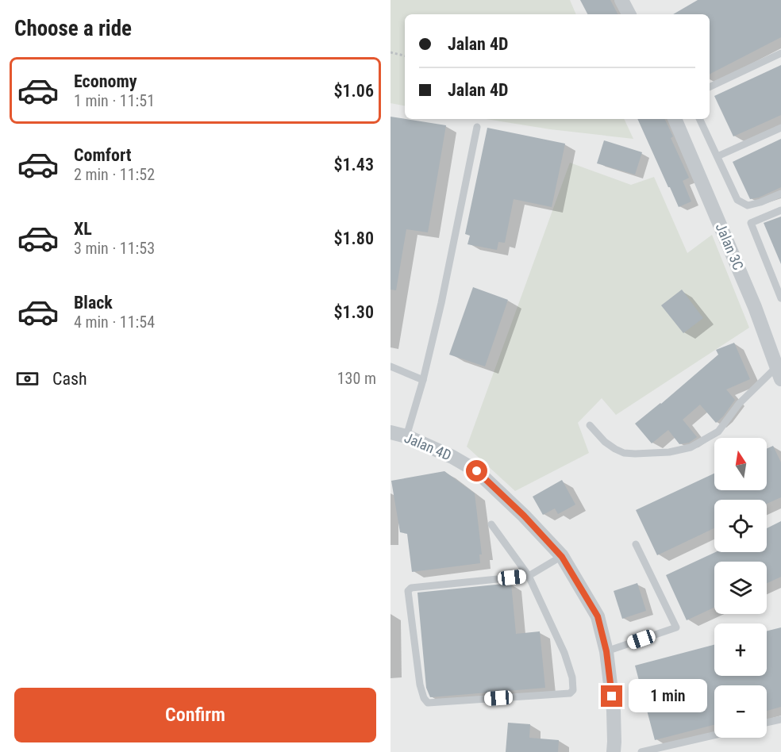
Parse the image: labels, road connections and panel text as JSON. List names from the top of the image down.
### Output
{
  "streets": {
    "street": ["Jalan 3C", "Jalan 4D"]
  },
  "north": "top",
  "page": {
    "heading": "Choose a ride",
    "banner": ["Jalan 4D", "Jalan 4D"],
    "list": [
      {
        "name": "Economy",
        "note": "1 min · 11:51",
        "value": "$1.06"
      },
      {
        "name": "Comfort",
        "note": "2 min · 11:52",
        "value": "$1.43"
      },
      {
        "name": "XL",
        "note": "3 min · 11:53",
        "value": "$1.80"
      },
      {
        "name": "Black",
        "note": "4 min · 11:54",
        "value": "$1.30"
      }
    ],
    "pay": ["Cash", "130 m"],
    "map_buttons": ["+", "−"],
    "buttons": "Confirm",
    "bubble": "1 min"
  }
}
